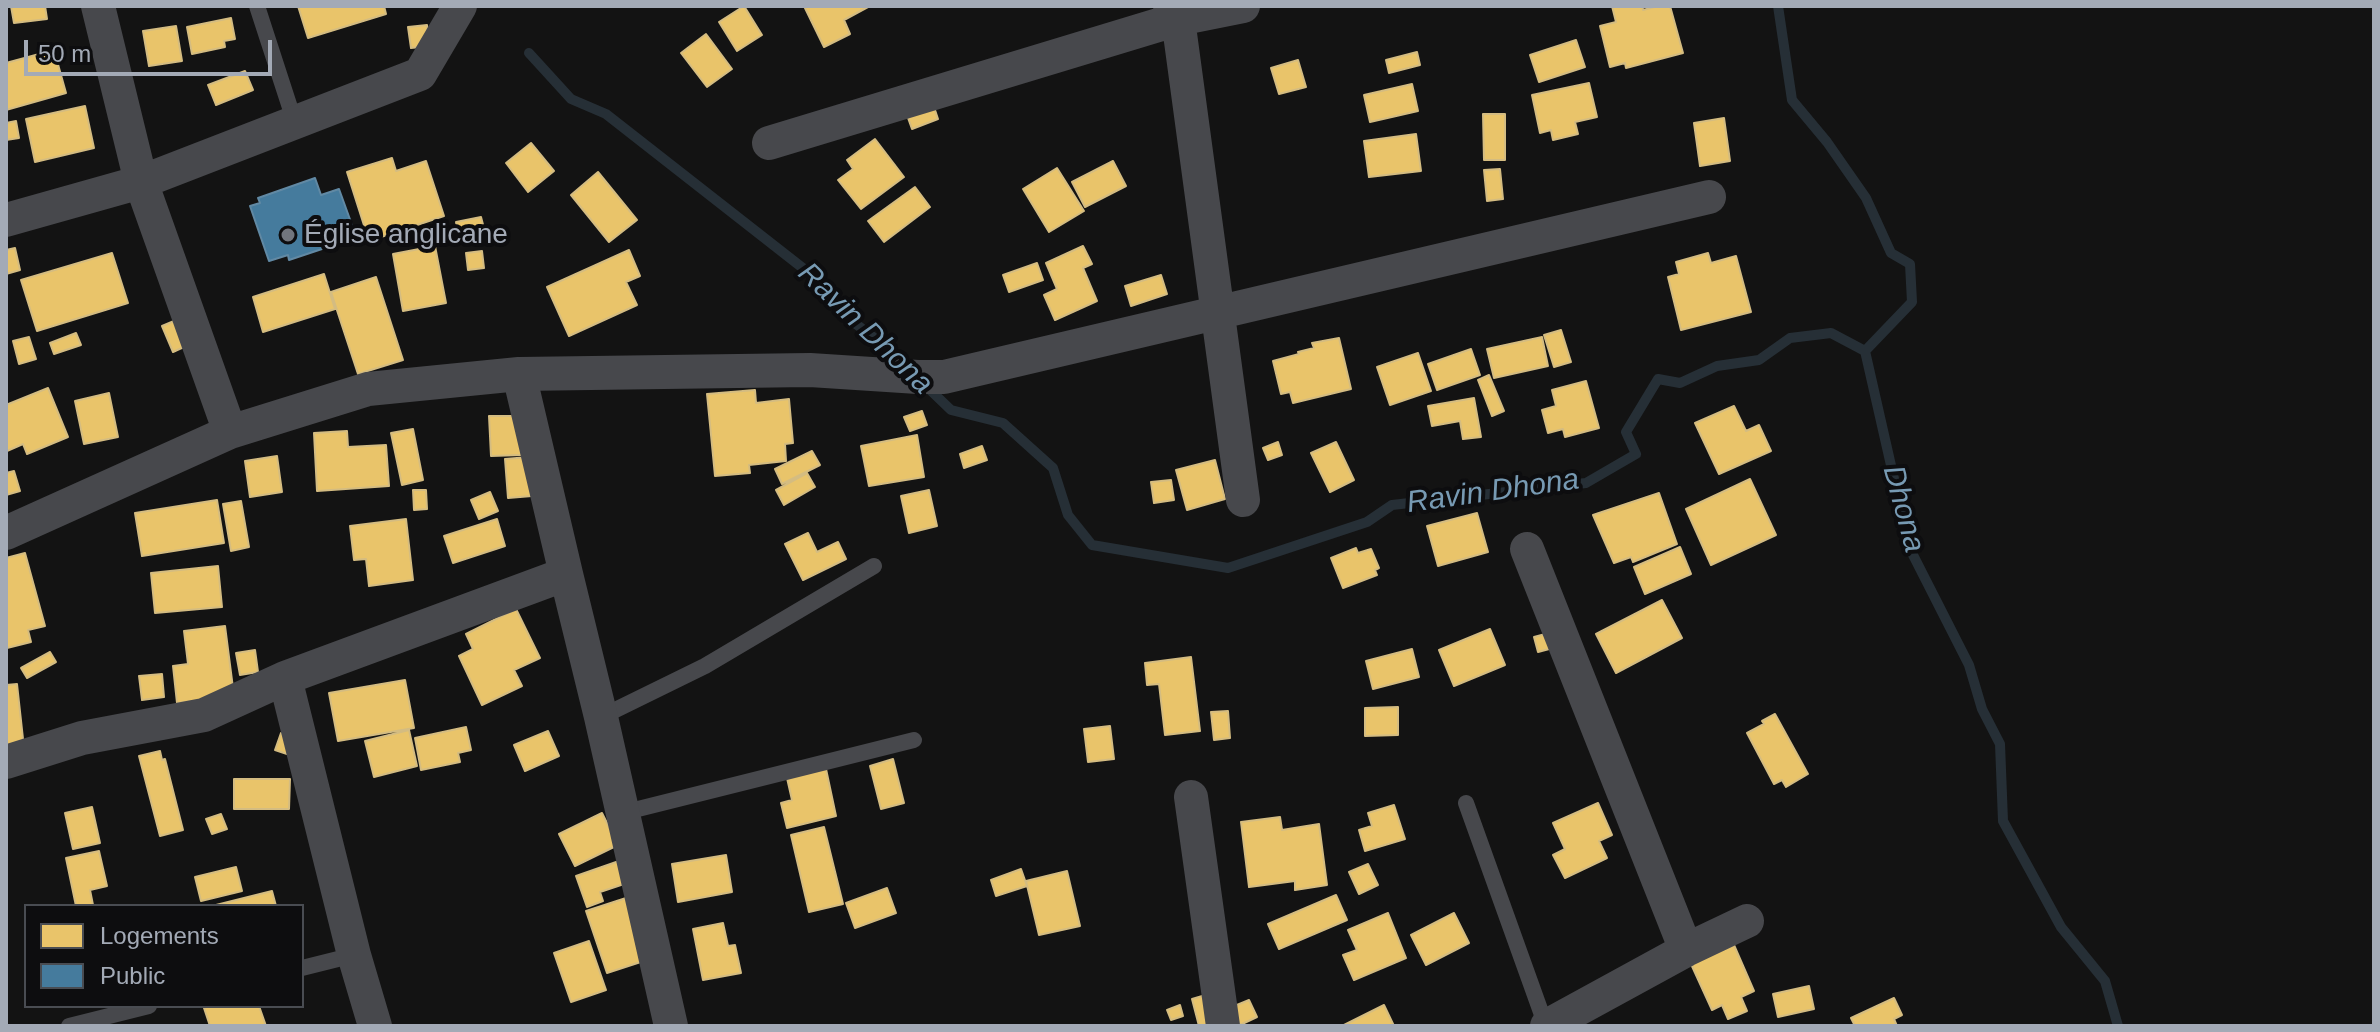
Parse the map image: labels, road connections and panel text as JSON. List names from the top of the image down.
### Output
{
  "water": ["Ravin Dhona", "Dhona"],
  "places": ["Église anglicane"],
  "legend": ["Logements", "Public"],
  "scale_bar": "50 m"
}
